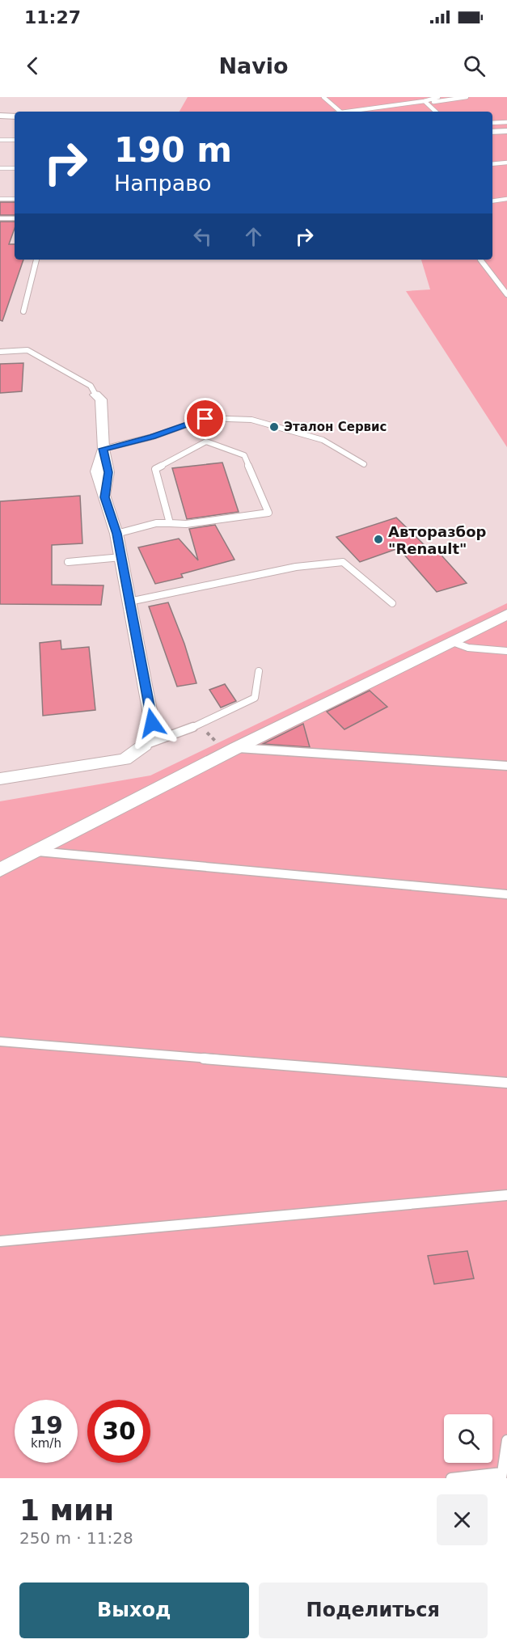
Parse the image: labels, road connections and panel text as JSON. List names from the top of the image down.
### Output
{
  "places": ["Эталон Сервис", "Авторазбор \"Renault\""],
  "page": {
    "status": "11:27",
    "header": "Navio",
    "turn": ["190 m", "Направо"],
    "speed": "19 km/h",
    "limit": "30",
    "heading": ["1 мин", "250 m · 11:28"],
    "buttons": ["Выход", "Поделиться"]
  }
}
